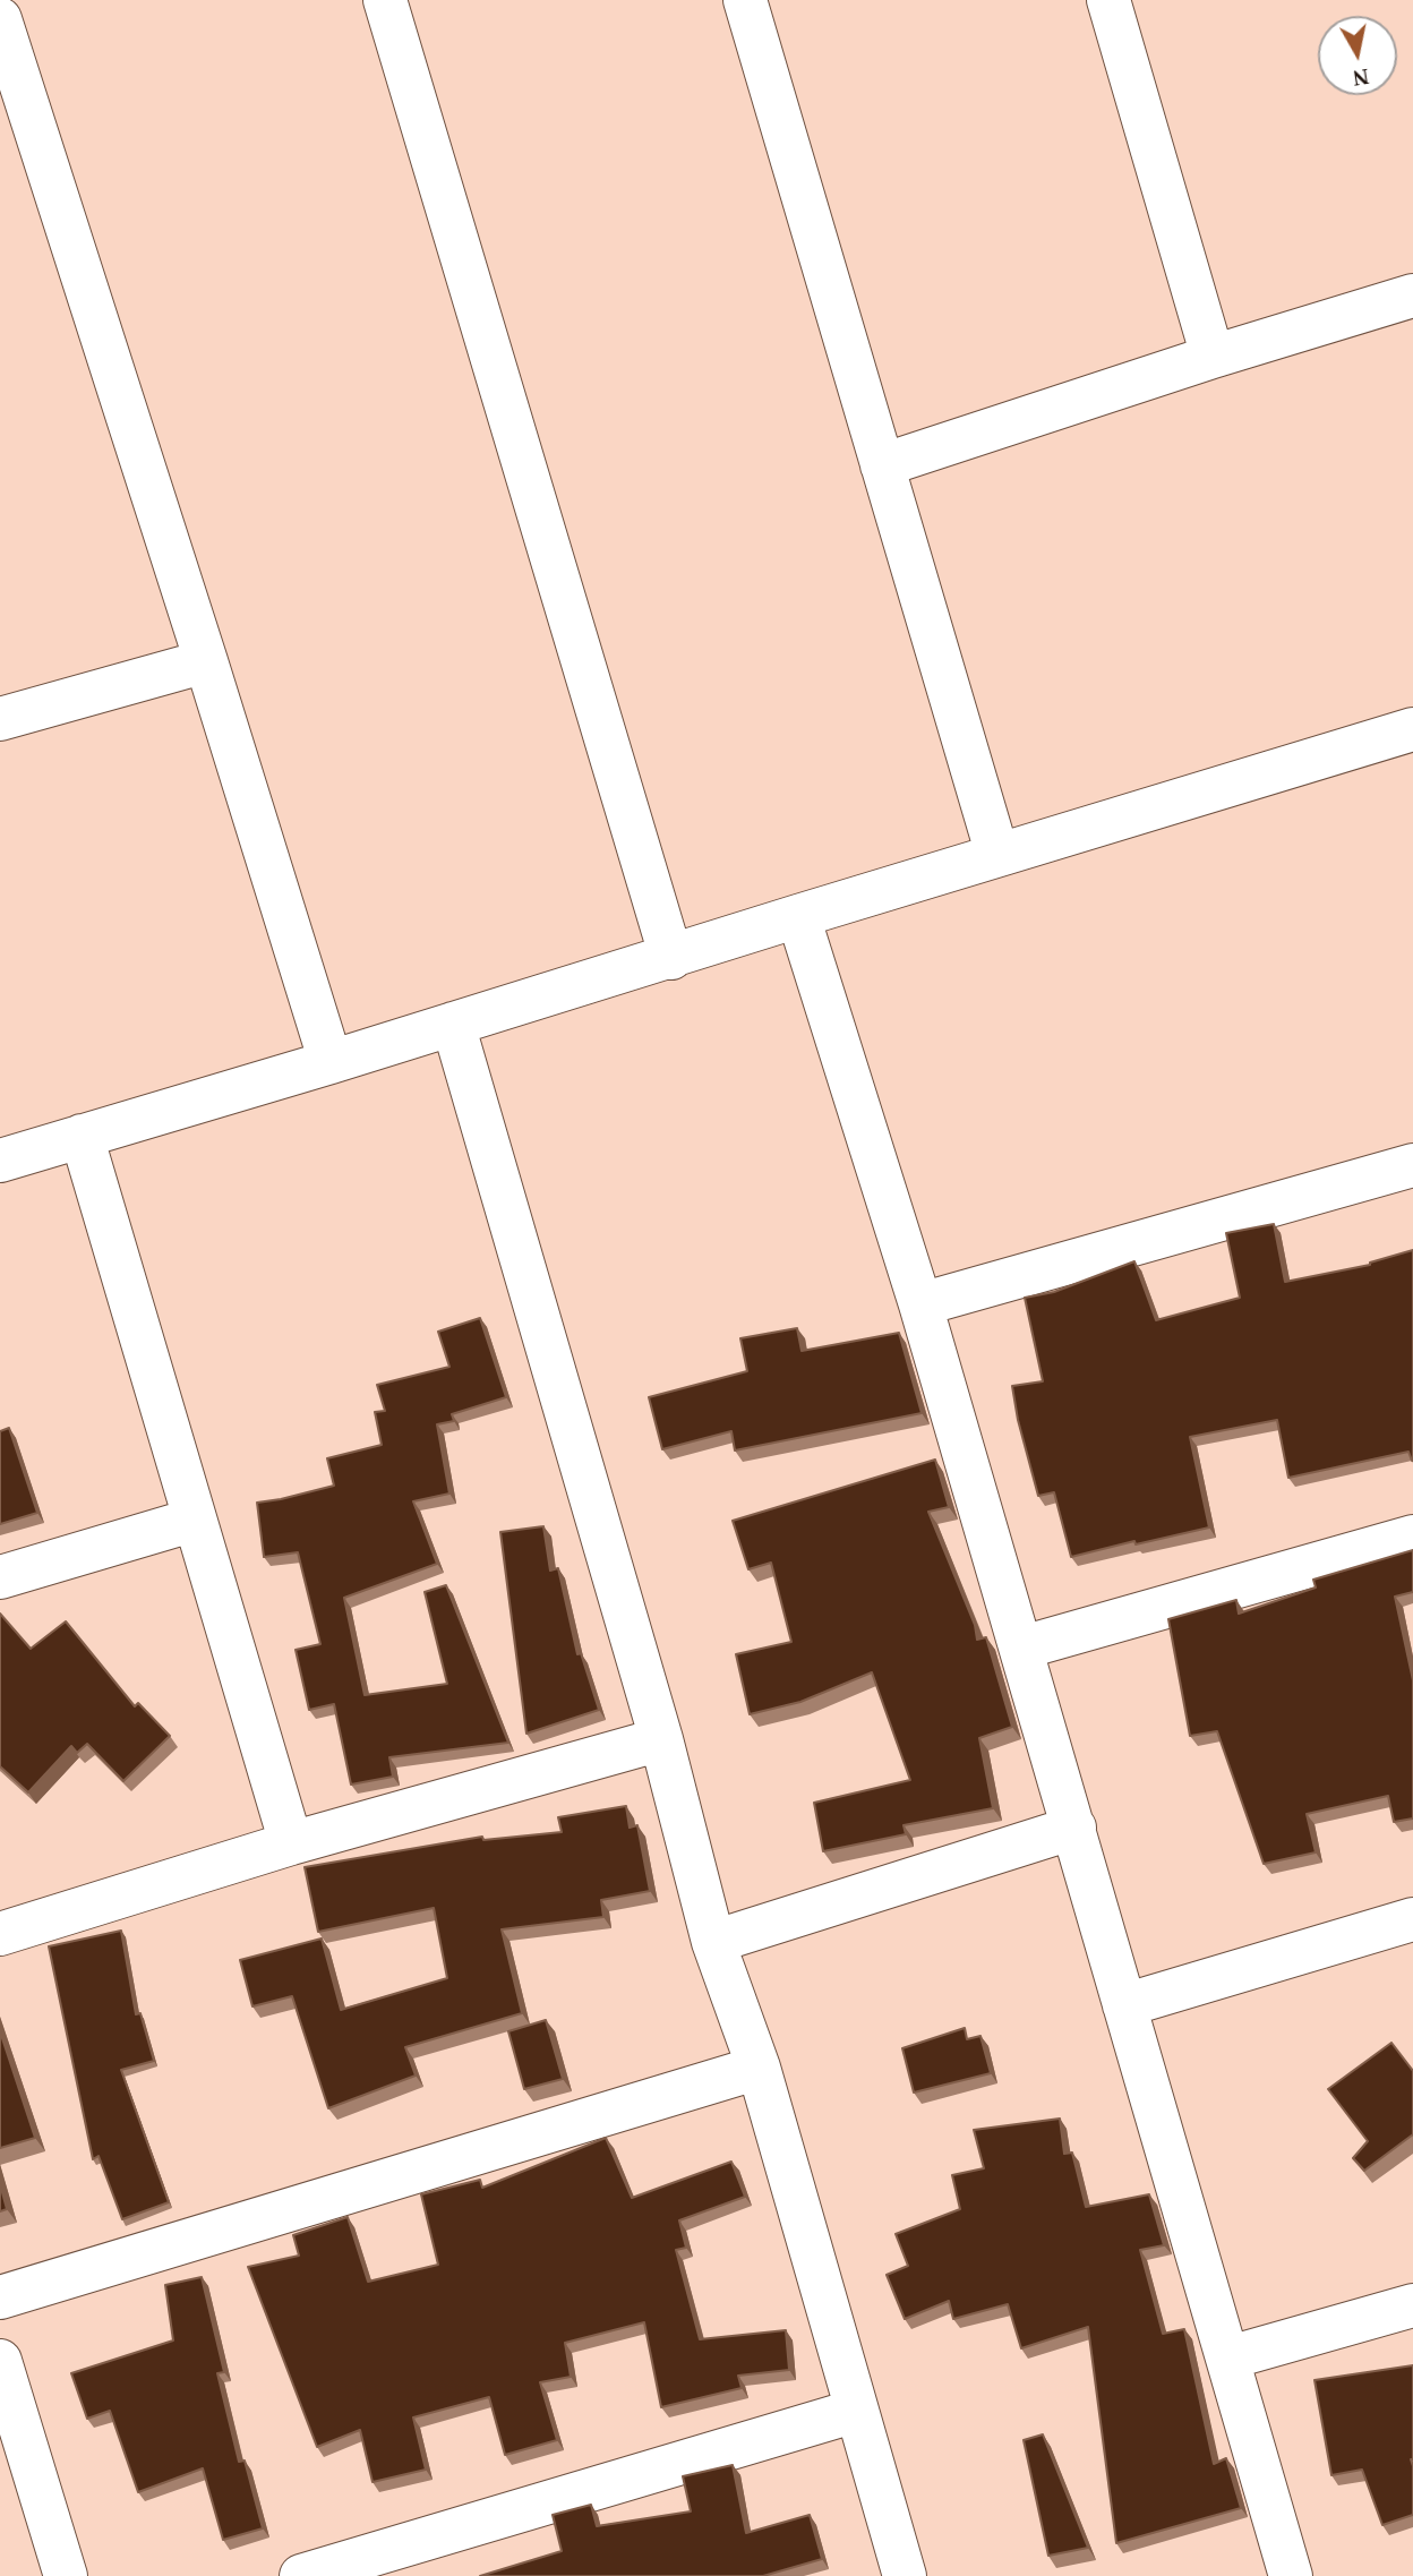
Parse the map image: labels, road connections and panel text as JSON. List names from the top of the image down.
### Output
{
  "north": "bottom"
}
